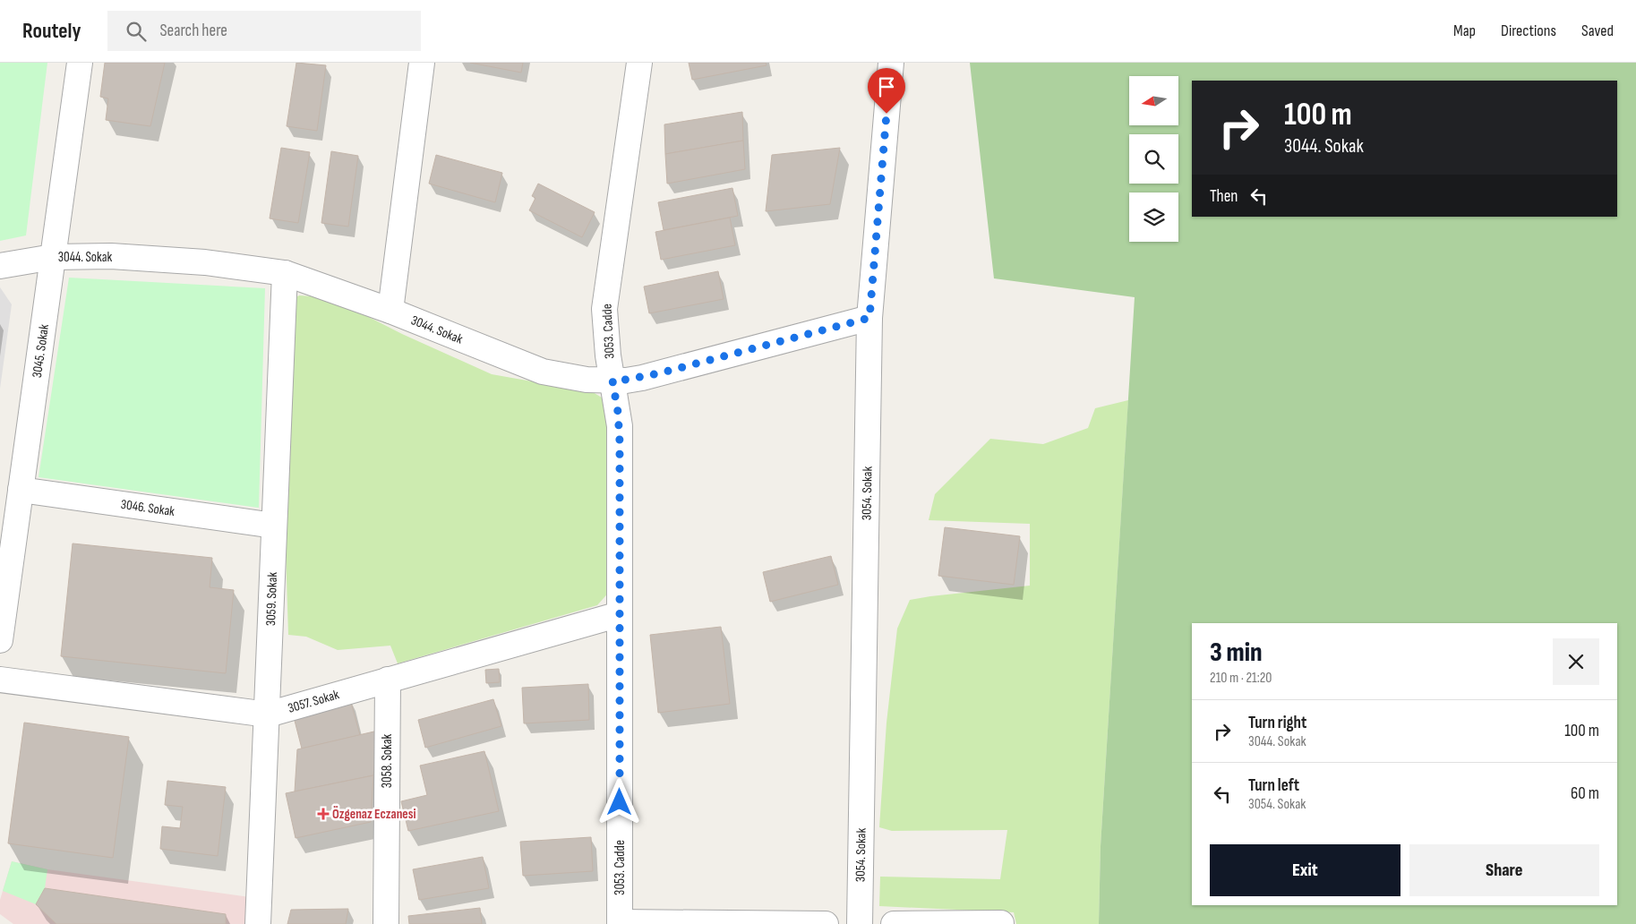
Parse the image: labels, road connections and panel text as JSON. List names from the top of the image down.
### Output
{
  "streets": {
    "street": [
      "3044. Sokak",
      "3053. Cadde",
      "3045. Sokak",
      "3054. Sokak",
      "3046. Sokak",
      "3059. Sokak",
      "3057. Sokak",
      "3058. Sokak"
    ]
  },
  "crossings": [
    ["3044. Sokak", "3053. Cadde"],
    ["3044. Sokak", "3045. Sokak"],
    ["3044. Sokak", "3054. Sokak"],
    ["3044. Sokak", "3059. Sokak"],
    ["3053. Cadde", "3057. Sokak"],
    ["3045. Sokak", "3046. Sokak"],
    ["3046. Sokak", "3059. Sokak"],
    ["3059. Sokak", "3057. Sokak"],
    ["3057. Sokak", "3058. Sokak"]
  ],
  "places": {
    "health": ["Özgenaz Eczanesi"]
  },
  "north": "left",
  "page": {
    "header": "Routely",
    "search": "Search here",
    "nav": ["Map", "Directions", "Saved"],
    "turn": ["100 m", "3044. Sokak"],
    "then": "Then",
    "heading": ["3 min", "210 m · 21:20"],
    "list": [
      {
        "name": "Turn right",
        "note": "3044. Sokak",
        "value": "100 m"
      },
      {
        "name": "Turn left",
        "note": "3054. Sokak",
        "value": "60 m"
      }
    ],
    "buttons": ["Exit", "Share"]
  }
}
